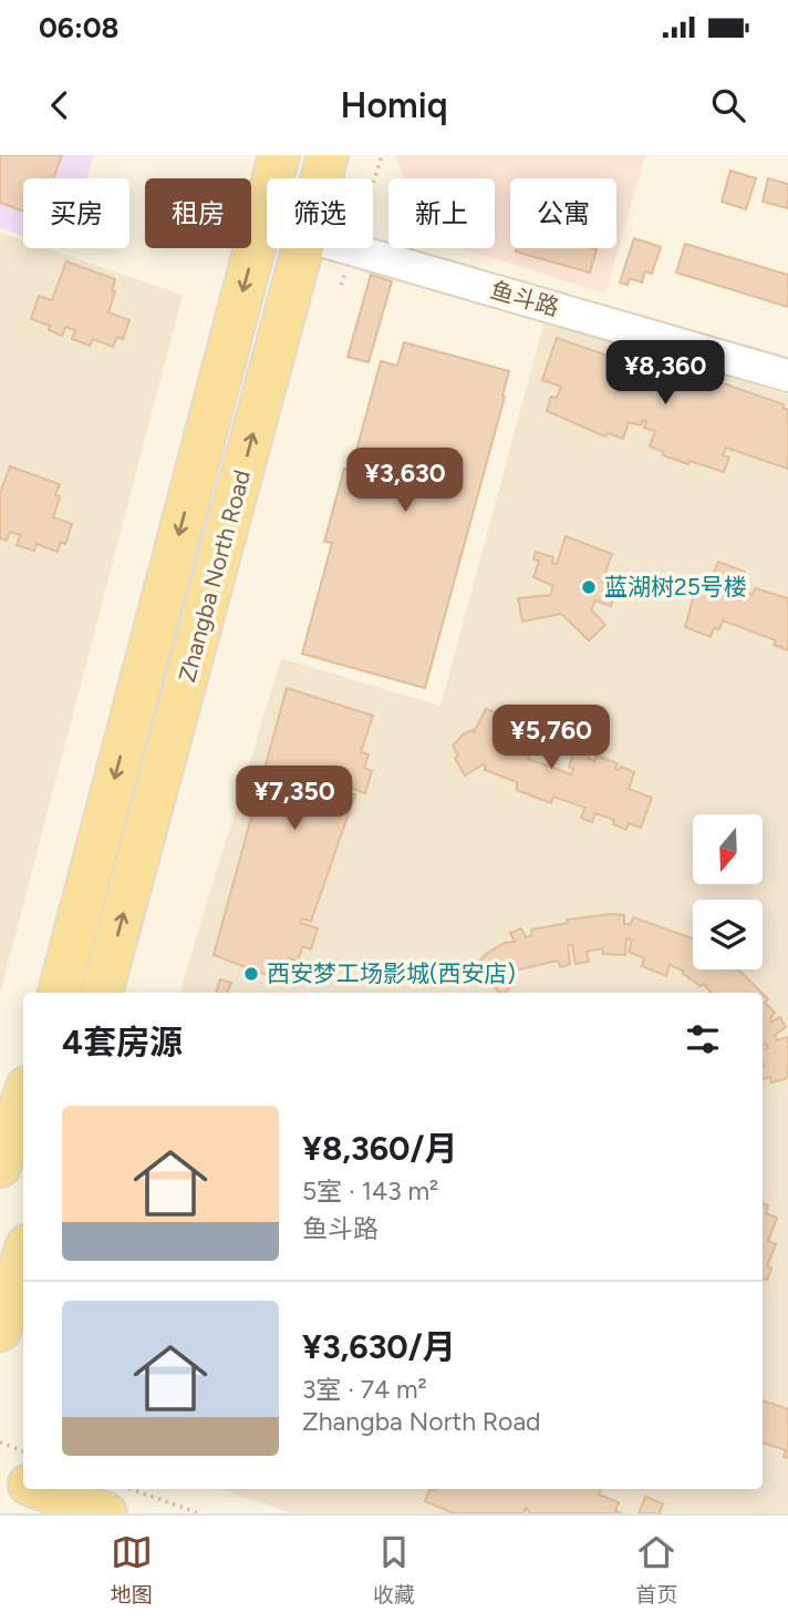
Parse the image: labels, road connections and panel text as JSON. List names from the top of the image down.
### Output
{
  "streets": {
    "main road": ["Zhangba North Road"],
    "street": ["鱼斗路"]
  },
  "places": ["蓝湖树25号楼", "西安梦工场影城(西安店)"],
  "north": "bottom",
  "page": {
    "status": "06:08",
    "header": "Homiq",
    "chip": [
      "买房",
      "租房",
      "筛选",
      "新上",
      "公寓"
    ],
    "price": [
      "¥8,360",
      "¥3,630",
      "¥5,760",
      "¥7,350"
    ],
    "heading": "4套房源",
    "list": [
      {
        "name": "¥8,360/月",
        "note": "5室 · 143 m² · 鱼斗路"
      },
      {
        "name": "¥3,630/月",
        "note": "3室 · 74 m² · Zhangba North Road"
      }
    ],
    "tabs": ["地图", "收藏", "首页"]
  }
}
